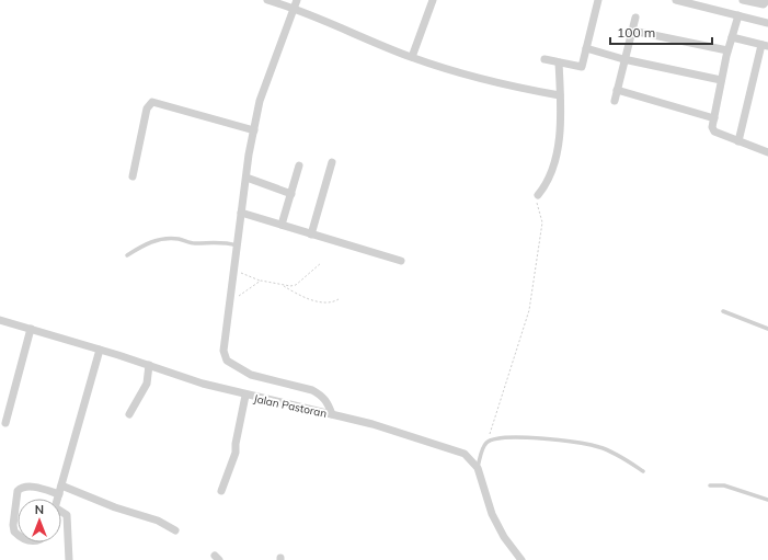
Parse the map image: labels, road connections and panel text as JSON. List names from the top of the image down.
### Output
{
  "streets": {
    "street": ["Jalan Pastoran"]
  },
  "scale_bar": "100 m",
  "north": "top"
}
